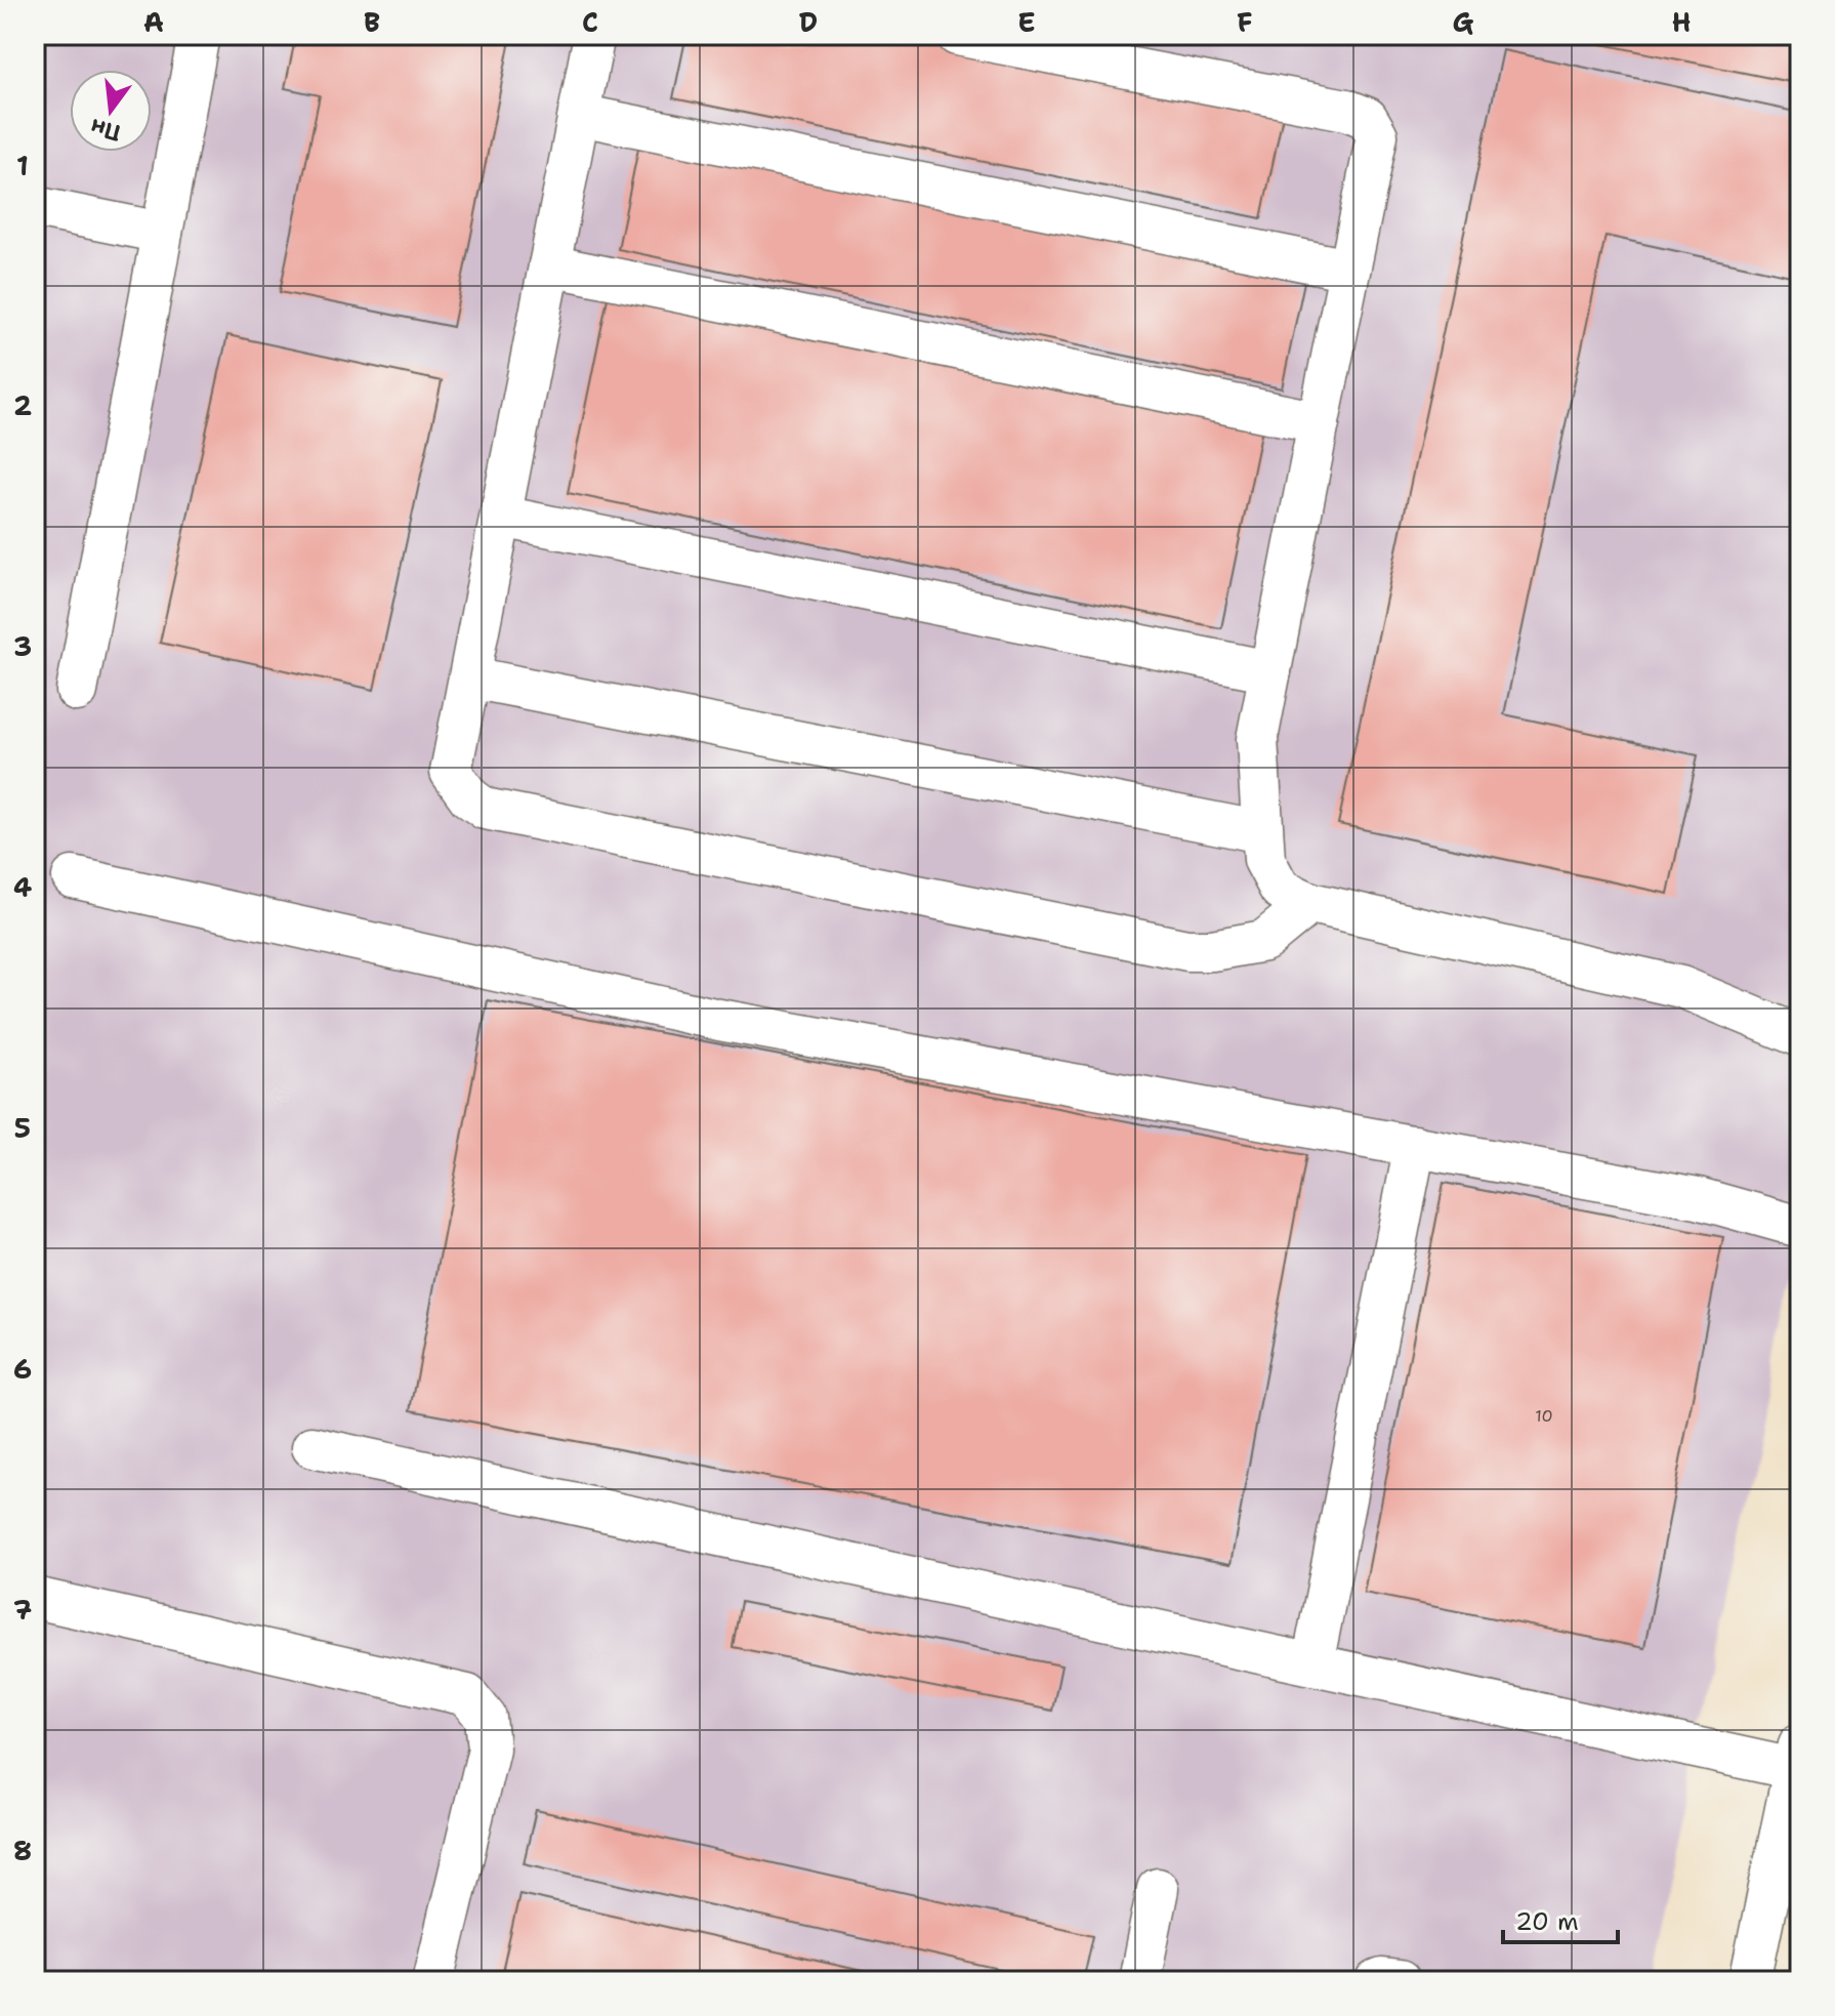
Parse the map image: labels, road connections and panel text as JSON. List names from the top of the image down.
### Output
{
  "house_numbers": ["10"],
  "scale_bar": "20 m",
  "north": "bottom",
  "grid": {
    "columns": [
      "A",
      "B",
      "C",
      "D",
      "E",
      "F",
      "G",
      "H"
    ],
    "rows": [
      "1",
      "2",
      "3",
      "4",
      "5",
      "6",
      "7",
      "8"
    ]
  }
}
